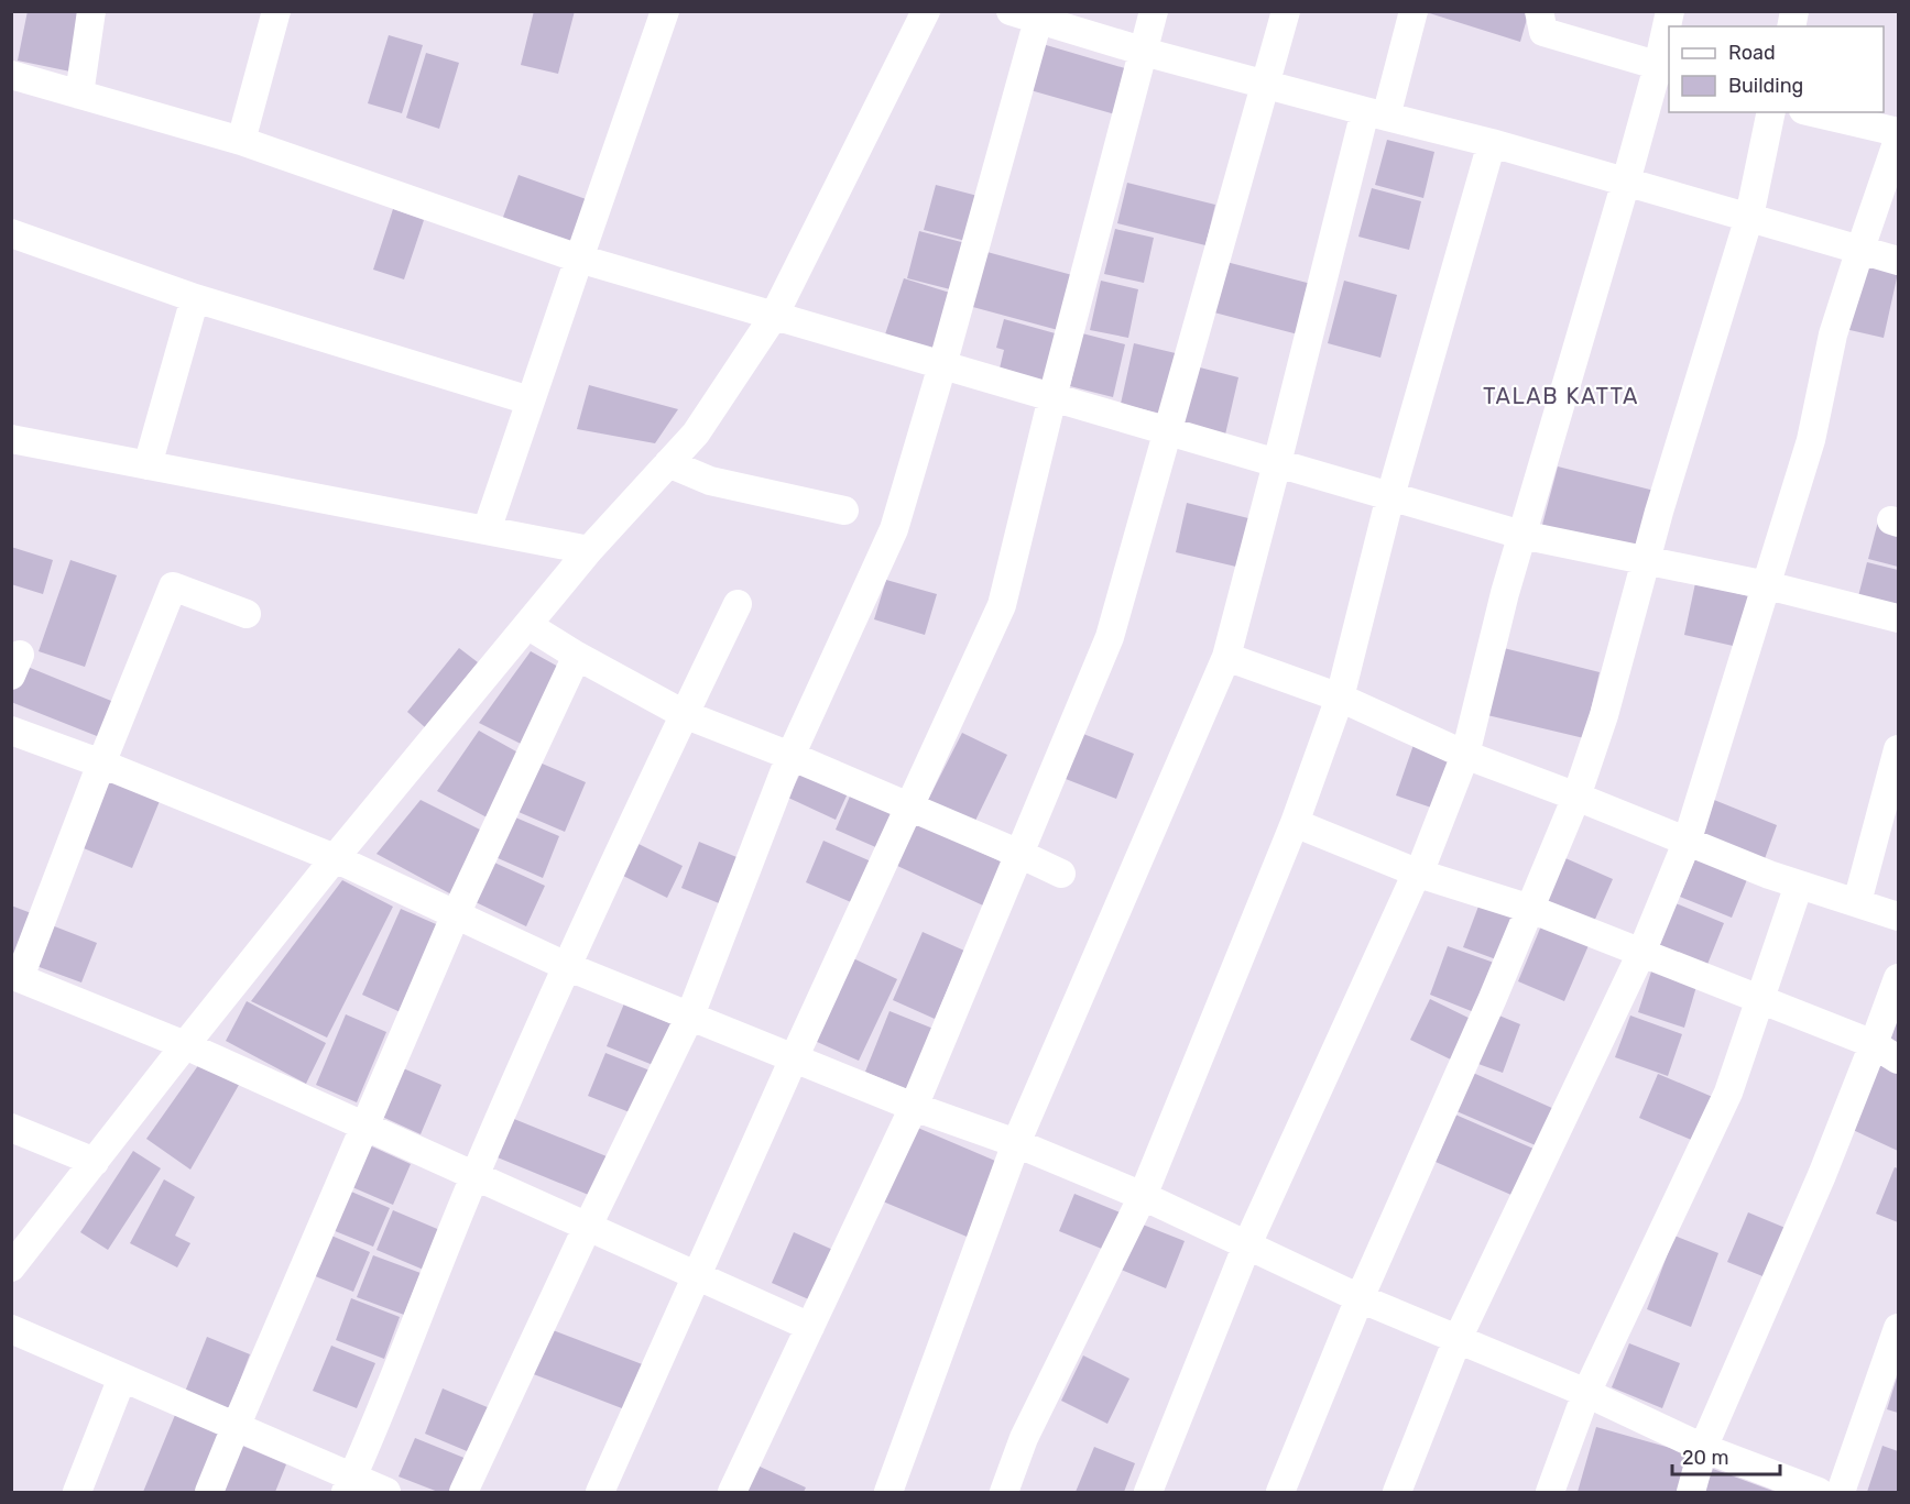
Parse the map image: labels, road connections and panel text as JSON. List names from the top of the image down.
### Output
{
  "districts": ["TALAB KATTA"],
  "legend": ["Road", "Building"],
  "scale_bar": "20 m"
}
